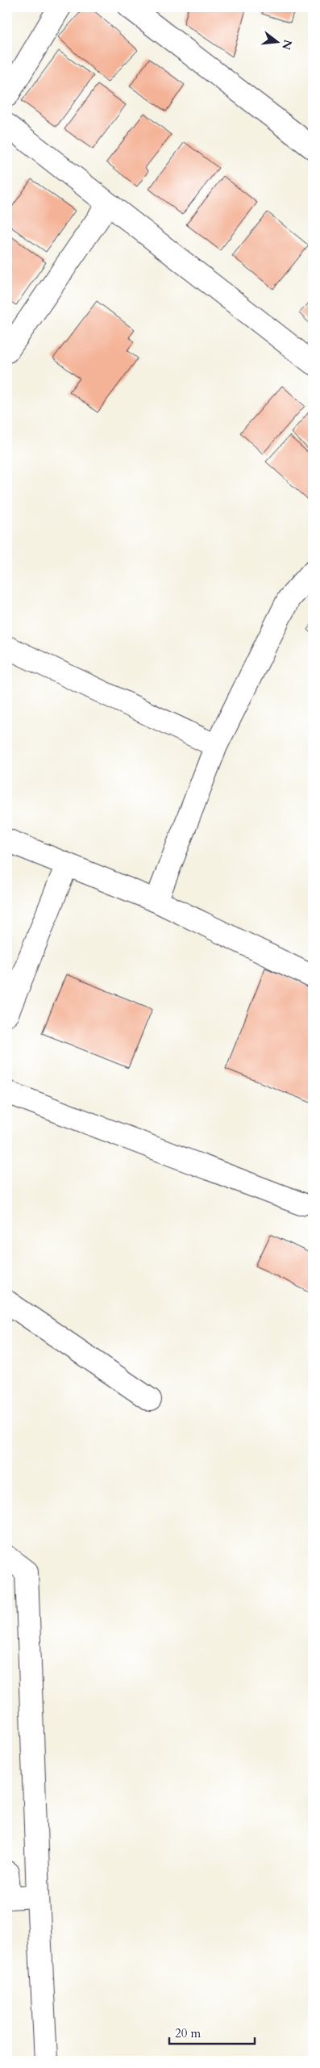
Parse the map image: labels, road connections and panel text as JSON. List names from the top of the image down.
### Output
{
  "scale_bar": "20 m",
  "north": "right"
}
